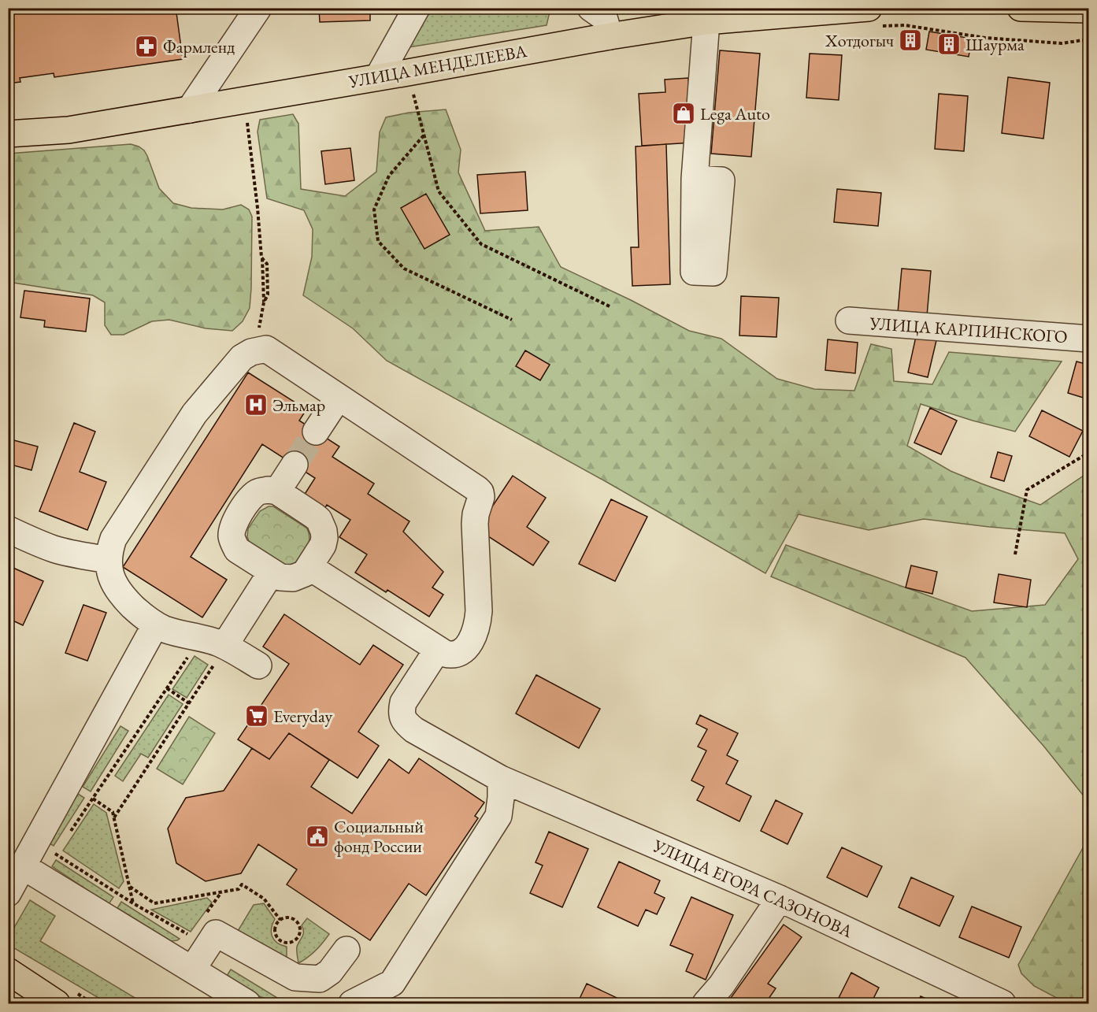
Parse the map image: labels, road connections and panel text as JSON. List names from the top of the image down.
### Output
{
  "streets": {
    "main road": ["УЛИЦА МЕНДЕЛЕЕВА"],
    "street": ["УЛИЦА КАРПИНСКОГО", "УЛИЦА ЕГОРА САЗОНОВА"]
  },
  "places": {
    "building": ["Хотдогыч", "Шаурма"],
    "pharmacy": ["Фармленд"],
    "shop": ["Lega Auto"],
    "hospital": ["Эльмар"],
    "supermarket": ["Everyday"],
    "public building": ["Социальный фонд России"]
  }
}
